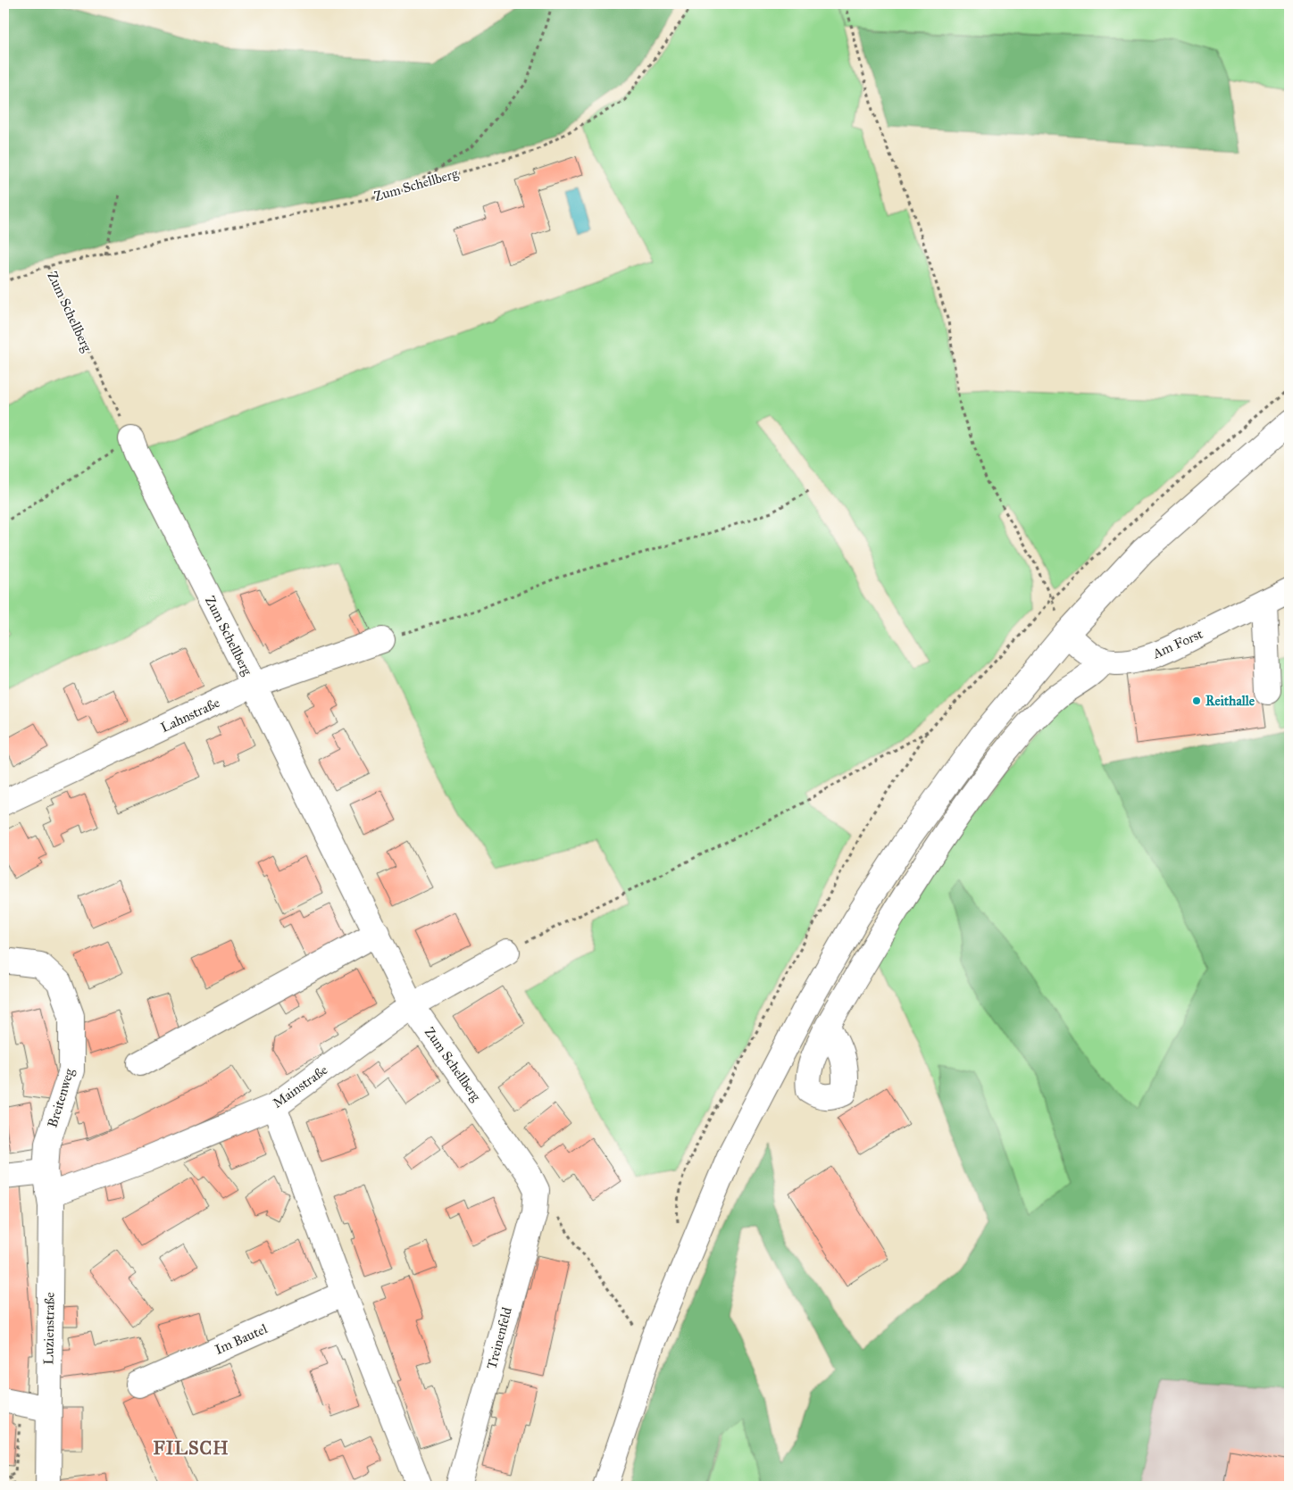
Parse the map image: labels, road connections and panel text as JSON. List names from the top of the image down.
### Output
{
  "streets": {
    "street": [
      "Zum Schellberg",
      "Am Forst",
      "Lahnstraße",
      "Mainstraße",
      "Breitenweg",
      "Luzienstraße",
      "Treinenfeld",
      "Im Bautel"
    ]
  },
  "crossings": [
    ["Zum Schellberg", "Lahnstraße"],
    ["Zum Schellberg", "Mainstraße"],
    ["Zum Schellberg", "Treinenfeld"],
    ["Mainstraße", "Breitenweg"],
    ["Mainstraße", "Luzienstraße"],
    ["Breitenweg", "Luzienstraße"]
  ],
  "districts": ["FILSCH"],
  "places": ["Reithalle"]
}
